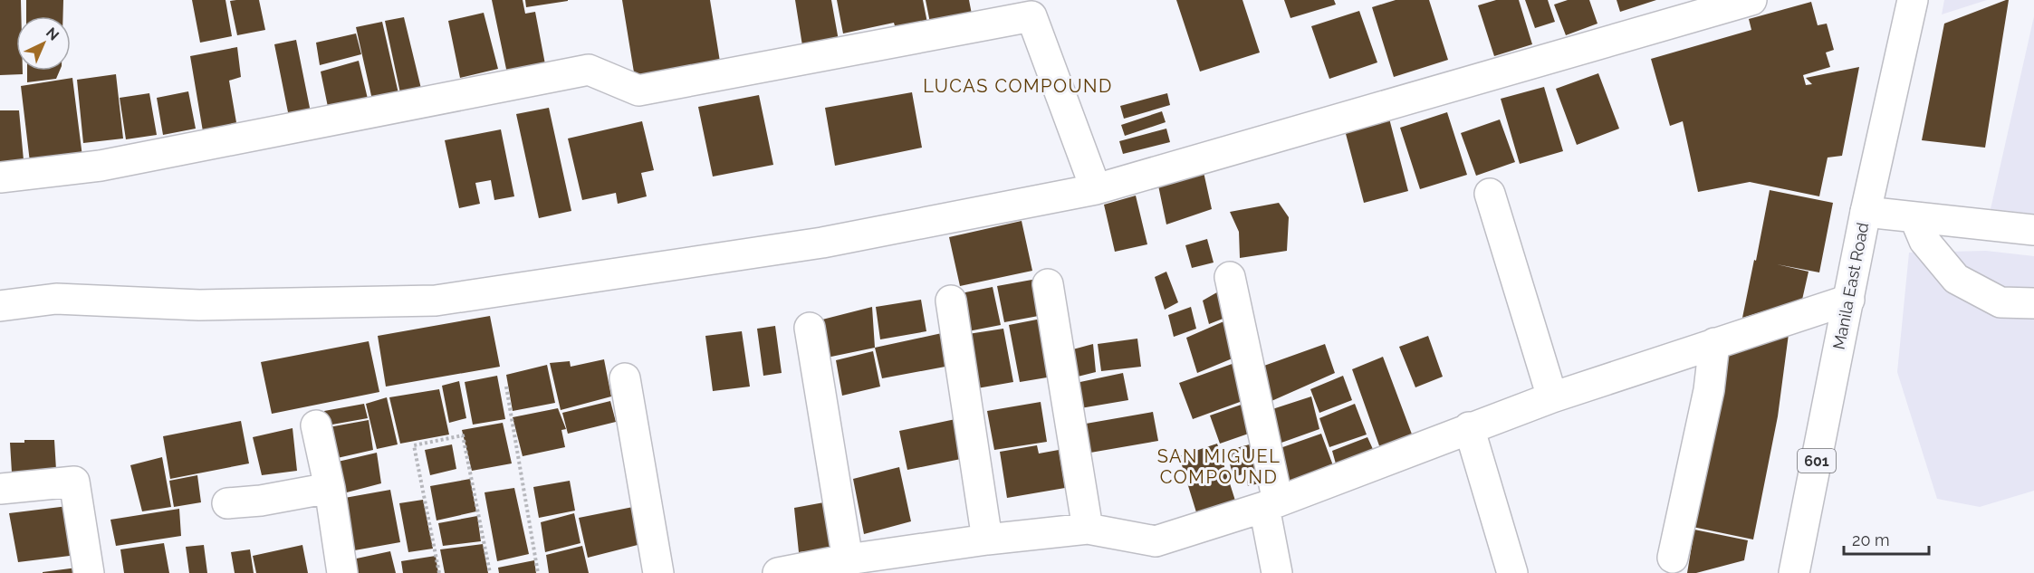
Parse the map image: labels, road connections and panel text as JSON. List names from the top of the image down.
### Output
{
  "streets": {
    "street": ["Manila East Road", "601"]
  },
  "districts": ["LUCAS COMPOUND", "SAN MIGUEL COMPOUND"],
  "scale_bar": "20 m",
  "north": "top right"
}
